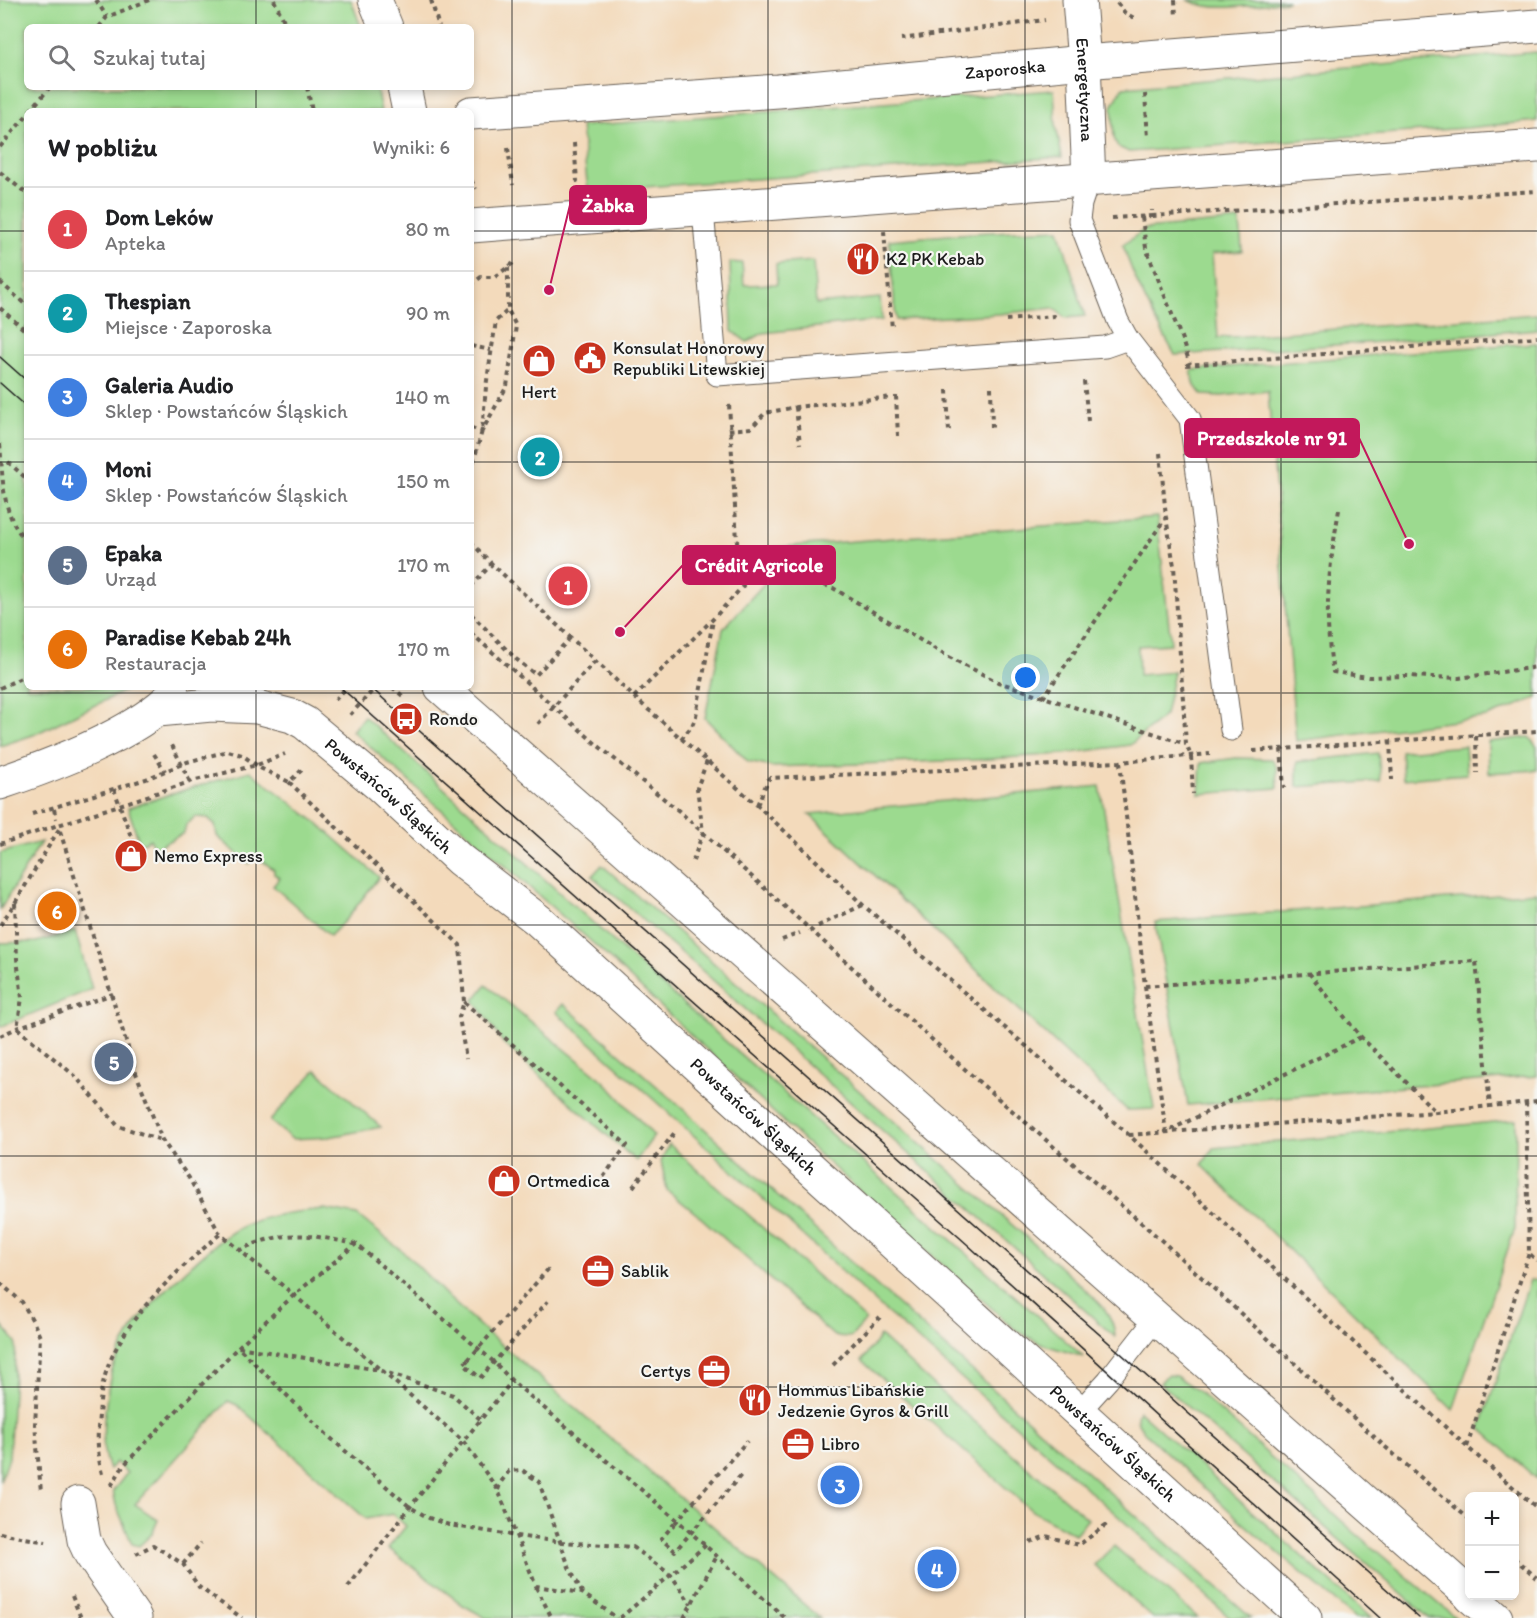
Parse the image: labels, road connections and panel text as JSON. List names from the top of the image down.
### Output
{
  "streets": {
    "main road": ["Zaporoska", "Energetyczna", "Powstańców Śląskich"]
  },
  "crossings": [
    ["Zaporoska", "Energetyczna"]
  ],
  "places": {
    "restaurant": ["K2 PK Kebab", "Hommus Libańskie Jedzenie Gyros & Grill"],
    "other": ["Żabka", "Przedszkole nr 91", "Crédit Agricole"],
    "public building": ["Konsulat Honorowy Republiki Litewskiej"],
    "shop": ["Hert", "Nemo Express", "Ortmedica"],
    "bus stop": ["Rondo"],
    "office": ["Sablik", "Certys", "Libro"]
  },
  "page": {
    "search": "Szukaj tutaj",
    "heading": ["W pobliżu", "Wyniki: 6"],
    "list": [
      {
        "mark": "1",
        "name": "Dom Leków",
        "note": "Apteka",
        "value": "80 m"
      },
      {
        "mark": "2",
        "name": "Thespian",
        "note": "Miejsce · Zaporoska",
        "value": "90 m"
      },
      {
        "mark": "3",
        "name": "Galeria Audio",
        "note": "Sklep · Powstańców Śląskich",
        "value": "140 m"
      },
      {
        "mark": "4",
        "name": "Moni",
        "note": "Sklep · Powstańców Śląskich",
        "value": "150 m"
      },
      {
        "mark": "5",
        "name": "Epaka",
        "note": "Urząd",
        "value": "170 m"
      },
      {
        "mark": "6",
        "name": "Paradise Kebab 24h",
        "note": "Restauracja",
        "value": "170 m"
      }
    ],
    "pins": [
      "2",
      "1",
      "6",
      "5",
      "3",
      "4"
    ],
    "map_buttons": ["+", "−"]
  }
}
